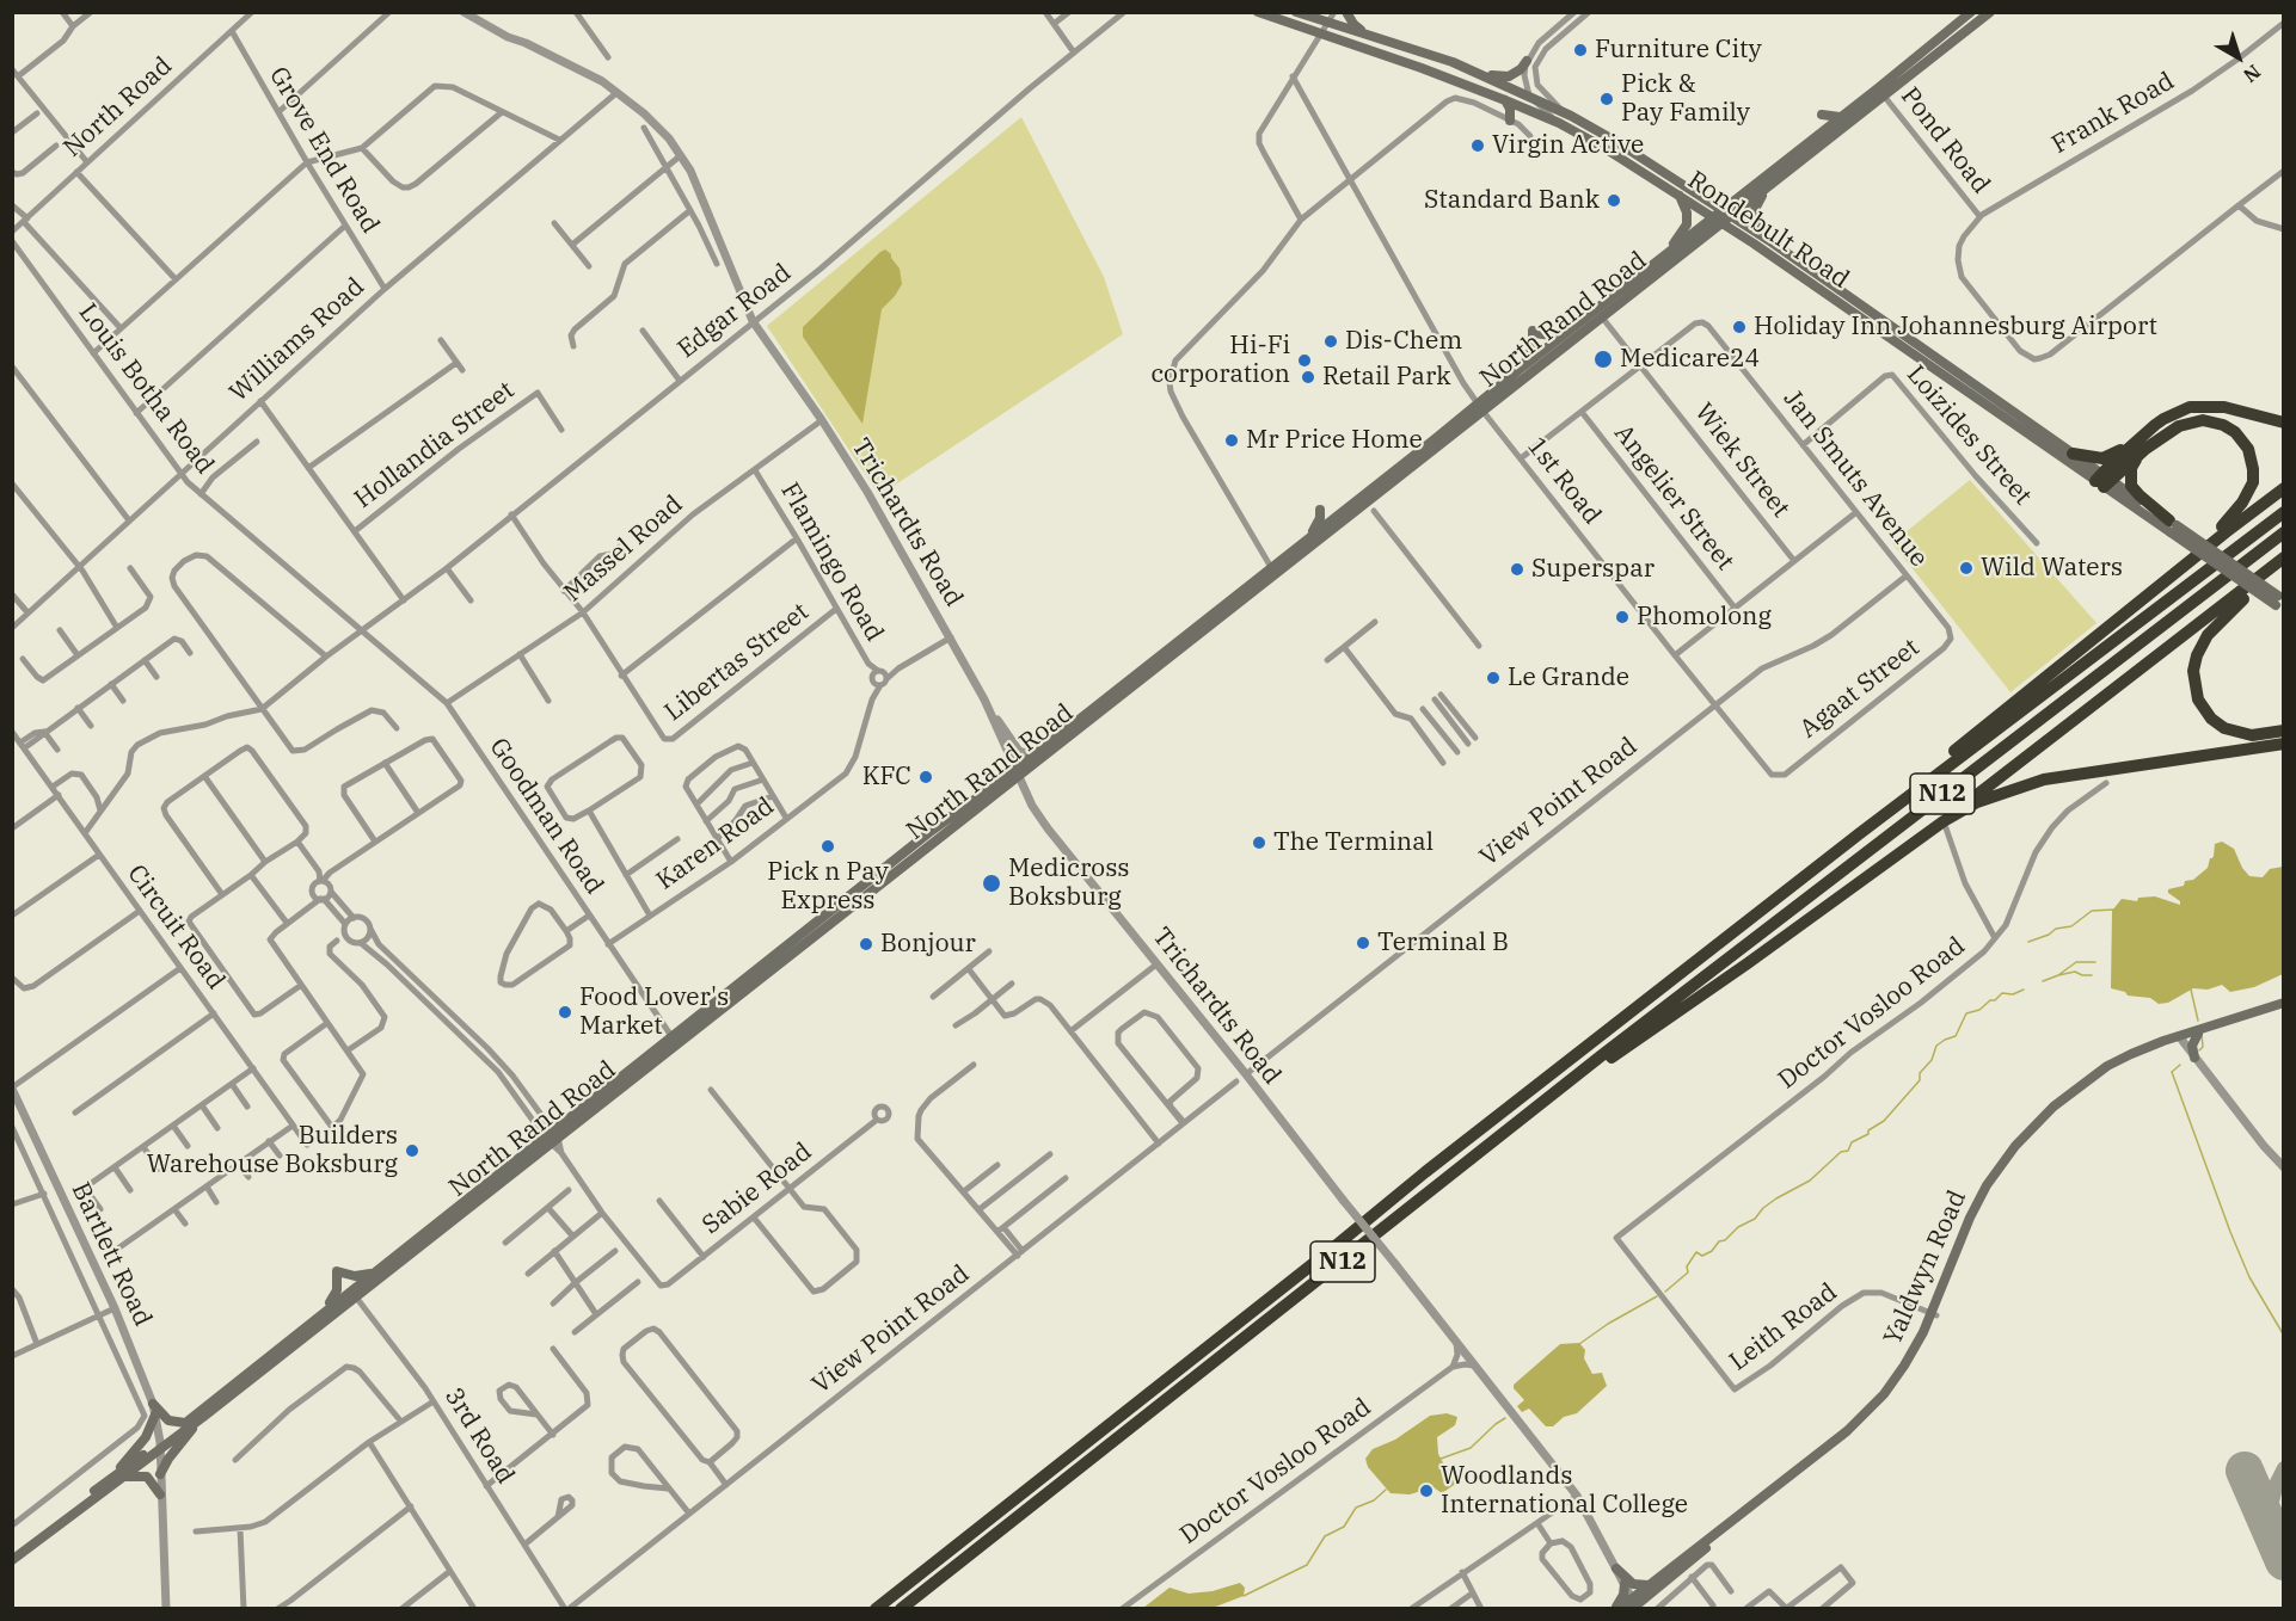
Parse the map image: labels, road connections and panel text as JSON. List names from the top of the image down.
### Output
{
  "streets": {
    "highway": ["N12"],
    "main road": ["Rondebult Road", "North Rand Road", "Yaldwyn Road"],
    "street": [
      "North Road",
      "Frank Road",
      "Pond Road",
      "Grove End Road",
      "Edgar Road",
      "Williams Road",
      "Louis Botha Road",
      "Loizides Street",
      "Hollandia Street",
      "Wiek Street",
      "Jan Smuts Avenue",
      "1st Road",
      "Angelier Street",
      "Trichardts Road",
      "Massel Road",
      "Flamingo Road",
      "Libertas Street",
      "Agaat Street",
      "View Point Road",
      "Goodman Road",
      "Karen Road",
      "Circuit Road",
      "Doctor Vosloo Road",
      "Sabie Road",
      "Bartlett Road",
      "Leith Road",
      "3rd Road"
    ]
  },
  "crossings": [
    ["North Road", "Grove End Road"],
    ["Frank Road", "Pond Road"],
    ["Pond Road", "North Rand Road"],
    ["Grove End Road", "Williams Road"],
    ["Rondebult Road", "North Rand Road"],
    ["Edgar Road", "Louis Botha Road"],
    ["Edgar Road", "Trichardts Road"],
    ["Edgar Road", "Goodman Road"],
    ["North Rand Road", "Wiek Street"],
    ["North Rand Road", "1st Road"],
    ["North Rand Road", "Trichardts Road"],
    ["North Rand Road", "Goodman Road"],
    ["North Rand Road", "Bartlett Road"],
    ["North Rand Road", "3rd Road"],
    ["Williams Road", "Louis Botha Road"],
    ["Williams Road", "Trichardts Road"],
    ["Louis Botha Road", "Goodman Road"],
    ["Loizides Street", "Jan Smuts Avenue"],
    ["Wiek Street", "Jan Smuts Avenue"],
    ["Jan Smuts Avenue", "Agaat Street"],
    ["Jan Smuts Avenue", "View Point Road"],
    ["1st Road", "Agaat Street"],
    ["1st Road", "View Point Road"],
    ["Trichardts Road", "Massel Road"],
    ["Trichardts Road", "View Point Road"],
    ["Trichardts Road", "Yaldwyn Road"],
    ["Massel Road", "Flamingo Road"],
    ["Massel Road", "Goodman Road"],
    ["Flamingo Road", "Libertas Street"],
    ["Flamingo Road", "Karen Road"],
    ["View Point Road", "3rd Road"],
    ["Goodman Road", "Karen Road"],
    ["Doctor Vosloo Road", "Leith Road"],
    ["Yaldwyn Road", "Leith Road"]
  ],
  "places": [
    "Furniture City",
    "Pick & Pay Family",
    "Virgin Active",
    "Standard Bank",
    "Holiday Inn Johannesburg Airport",
    "Dis-Chem",
    "Medicare24",
    "Hi-Fi corporation",
    "Retail Park",
    "Mr Price Home",
    "Wild Waters",
    "Superspar",
    "Phomolong",
    "Le Grande",
    "KFC",
    "The Terminal",
    "Pick n Pay Express",
    "Medicross Boksburg",
    "Terminal B",
    "Bonjour",
    "Food Lover's Market",
    "Builders Warehouse Boksburg",
    "Woodlands International College"
  ],
  "north": "bottom right"
}
